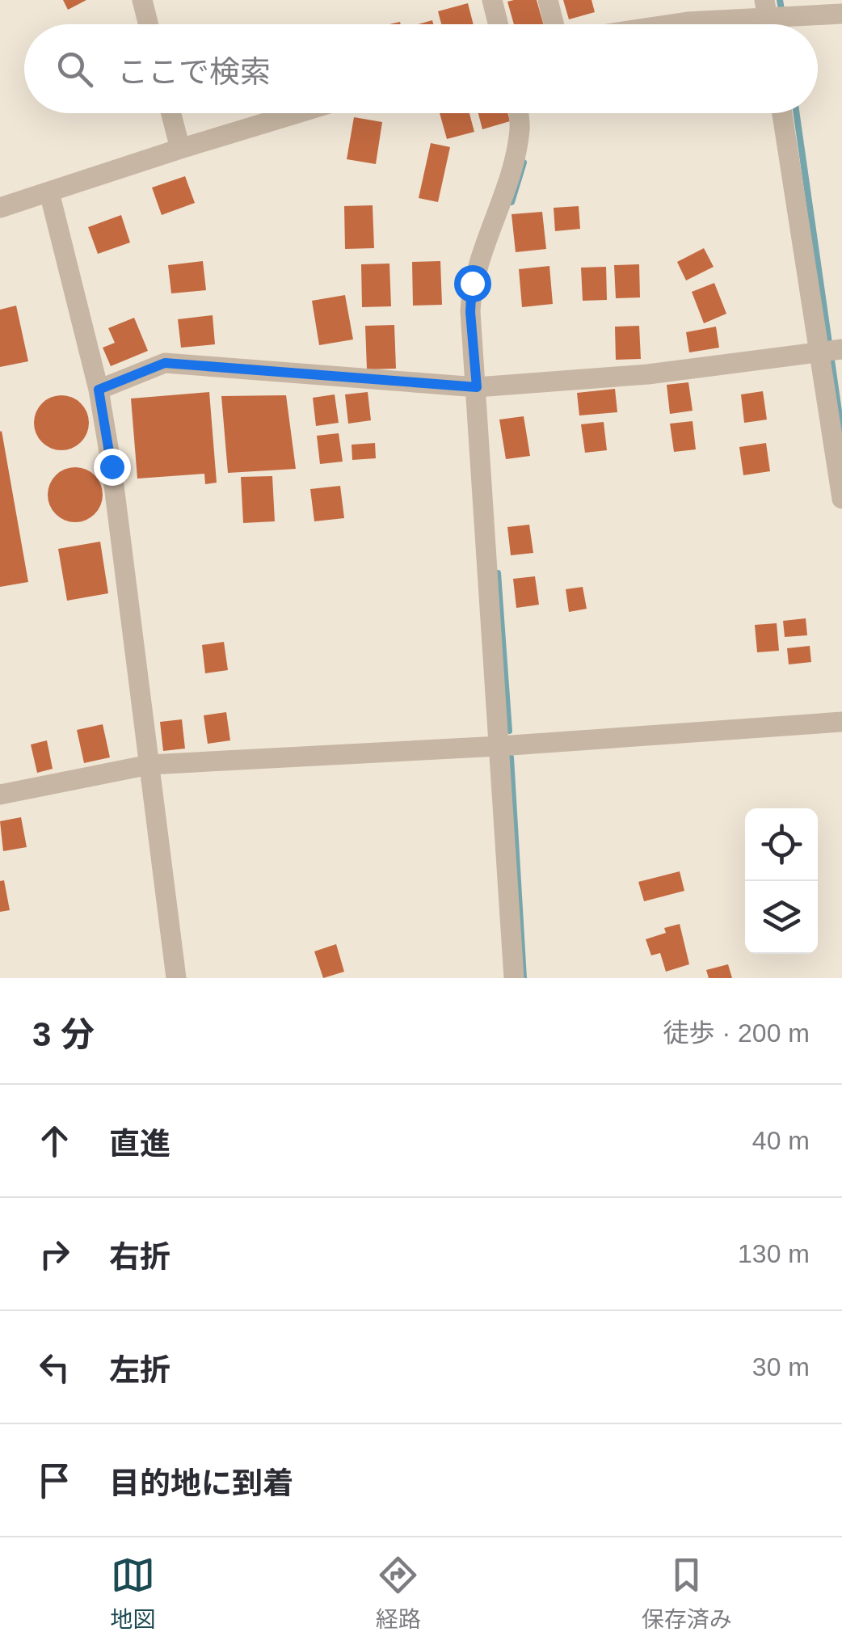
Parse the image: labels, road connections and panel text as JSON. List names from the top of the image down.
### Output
{
  "page": {
    "search": "ここで検索",
    "heading": ["3 分", "徒歩 · 200 m"],
    "list": [
      ["直進", "40 m"],
      ["右折", "130 m"],
      ["左折", "30 m"],
      "目的地に到着"
    ],
    "nav": ["地図", "経路", "保存済み"]
  }
}
